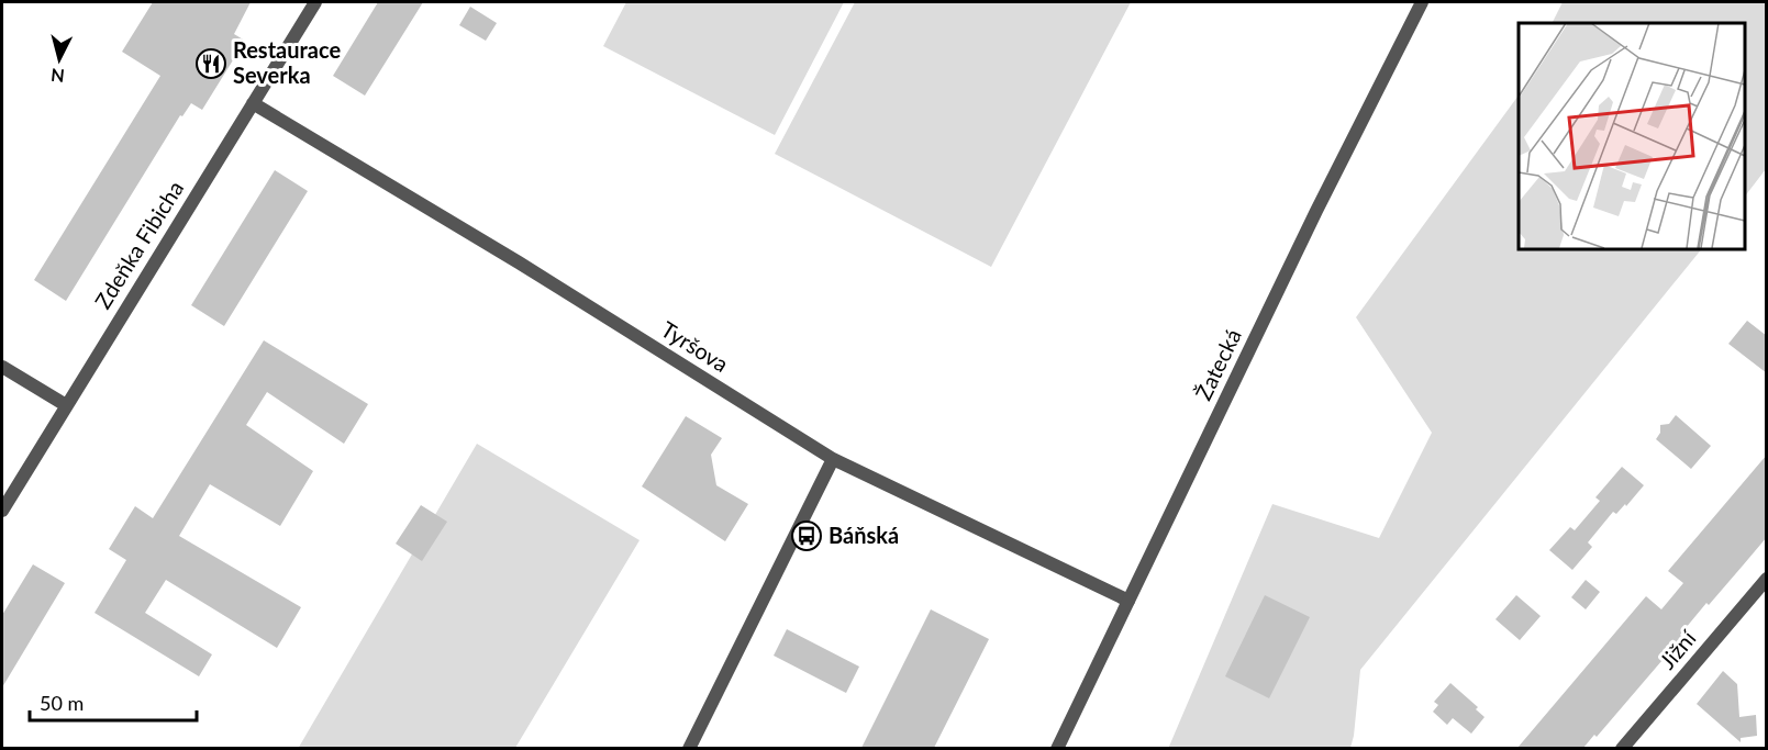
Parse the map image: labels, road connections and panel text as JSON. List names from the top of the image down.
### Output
{
  "streets": {
    "street": [
      "Zdeňka Fibicha",
      "Tyršova",
      "Žatecká",
      "Jižní"
    ]
  },
  "crossings": [
    ["Zdeňka Fibicha", "Tyršova"],
    ["Tyršova", "Žatecká"]
  ],
  "places": {
    "restaurant": ["Restaurace Severka"],
    "bus stop": ["Báňská"]
  },
  "scale_bar": "50 m",
  "north": "bottom"
}
